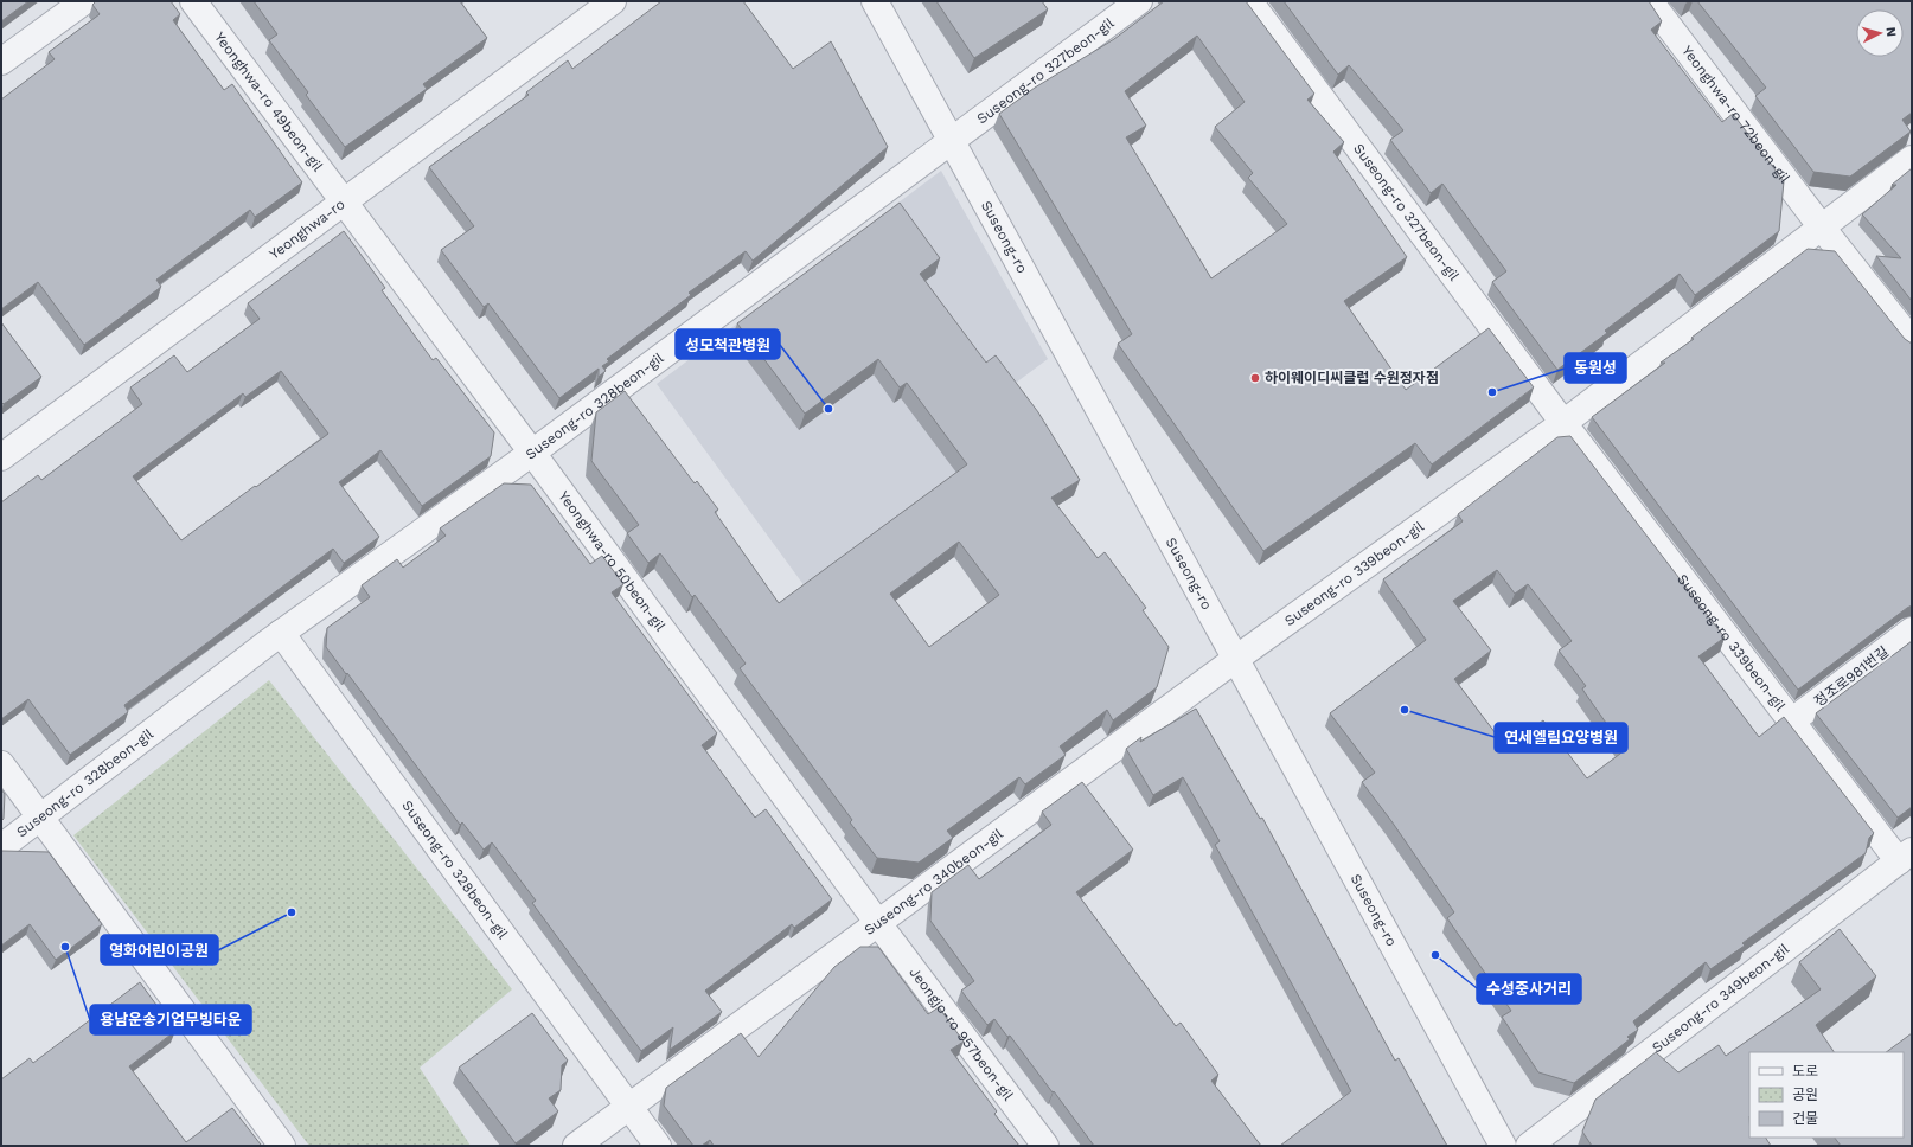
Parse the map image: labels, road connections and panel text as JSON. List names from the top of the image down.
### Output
{
  "streets": {
    "street": [
      "Suseong-ro 327beon-gil",
      "Yeonghwa-ro 49beon-gil",
      "Yeonghwa-ro 72beon-gil",
      "Yeonghwa-ro",
      "Suseong-ro",
      "Suseong-ro 328beon-gil",
      "Yeonghwa-ro 50beon-gil",
      "Suseong-ro 339beon-gil",
      "정조로981번길",
      "Suseong-ro 340beon-gil",
      "Suseong-ro 349beon-gil",
      "Jeongjo-ro 957beon-gil"
    ]
  },
  "crossings": [
    ["Suseong-ro 327beon-gil", "Suseong-ro"],
    ["Suseong-ro 327beon-gil", "Suseong-ro 328beon-gil"],
    ["Suseong-ro 327beon-gil", "Suseong-ro 339beon-gil"],
    ["Yeonghwa-ro 49beon-gil", "Yeonghwa-ro"],
    ["Yeonghwa-ro 49beon-gil", "Yeonghwa-ro 50beon-gil"],
    ["Yeonghwa-ro 72beon-gil", "Suseong-ro 339beon-gil"],
    ["Yeonghwa-ro", "Yeonghwa-ro 50beon-gil"],
    ["Suseong-ro", "Suseong-ro 328beon-gil"],
    ["Suseong-ro", "Suseong-ro 339beon-gil"],
    ["Suseong-ro", "Suseong-ro 340beon-gil"],
    ["Suseong-ro 328beon-gil", "Yeonghwa-ro 50beon-gil"],
    ["Suseong-ro 328beon-gil", "Suseong-ro 340beon-gil"],
    ["Yeonghwa-ro 50beon-gil", "Suseong-ro 340beon-gil"],
    ["Yeonghwa-ro 50beon-gil", "Jeongjo-ro 957beon-gil"],
    ["Suseong-ro 339beon-gil", "정조로981번길"],
    ["Suseong-ro 339beon-gil", "Suseong-ro 340beon-gil"],
    ["Suseong-ro 339beon-gil", "Suseong-ro 349beon-gil"],
    ["Suseong-ro 340beon-gil", "Jeongjo-ro 957beon-gil"]
  ],
  "places": [
    "하이웨이디씨클럽 수원정자점",
    "동원성",
    "성모척관병원",
    "연세엘림요양병원",
    "영화어린이공원",
    "용남운송기업무빙타운",
    "수성중사거리"
  ],
  "legend": ["도로", "공원", "건물"],
  "north": "right"
}
